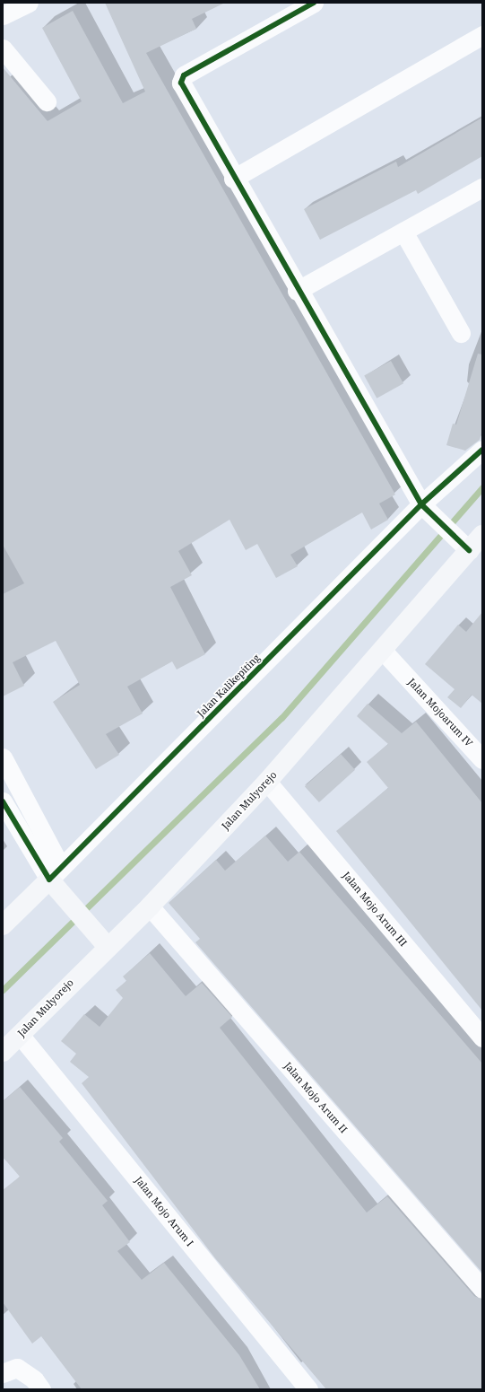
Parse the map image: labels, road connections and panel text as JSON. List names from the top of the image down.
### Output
{
  "streets": {
    "main road": ["Jalan Mulyorejo"],
    "street": [
      "Jalan Kalikepiting",
      "Jalan Mojoarum IV",
      "Jalan Mojo Arum III",
      "Jalan Mojo Arum II",
      "Jalan Mojo Arum I"
    ]
  },
  "crossings": [
    ["Jalan Mojoarum IV", "Jalan Mulyorejo"],
    ["Jalan Mulyorejo", "Jalan Mojo Arum III"],
    ["Jalan Mulyorejo", "Jalan Mojo Arum II"],
    ["Jalan Mulyorejo", "Jalan Mojo Arum I"]
  ]
}
